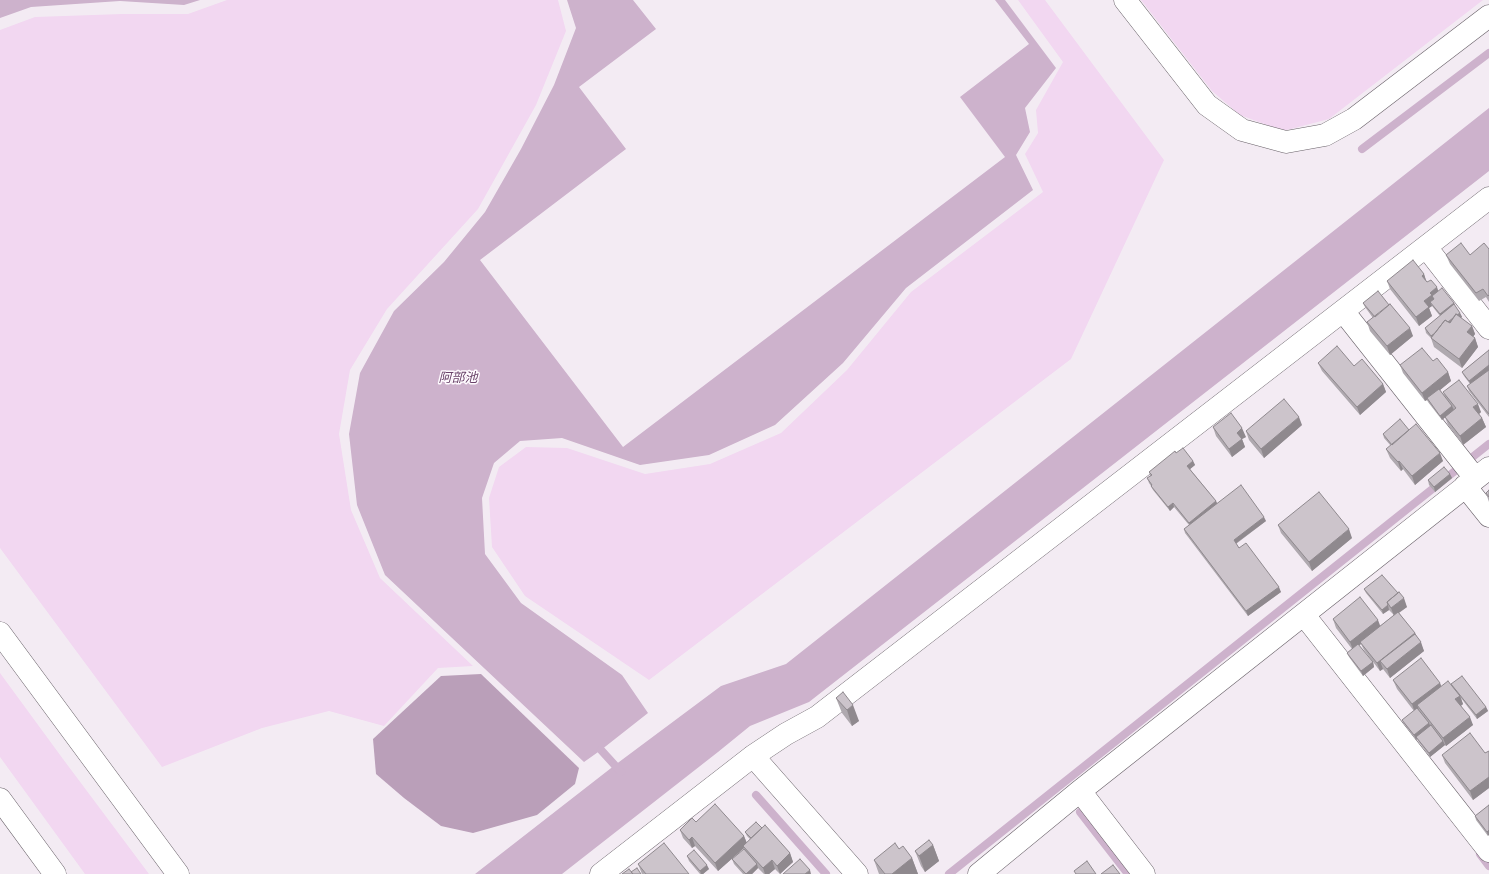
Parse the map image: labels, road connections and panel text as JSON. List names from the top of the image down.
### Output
{
  "water": ["阿部池"]
}
